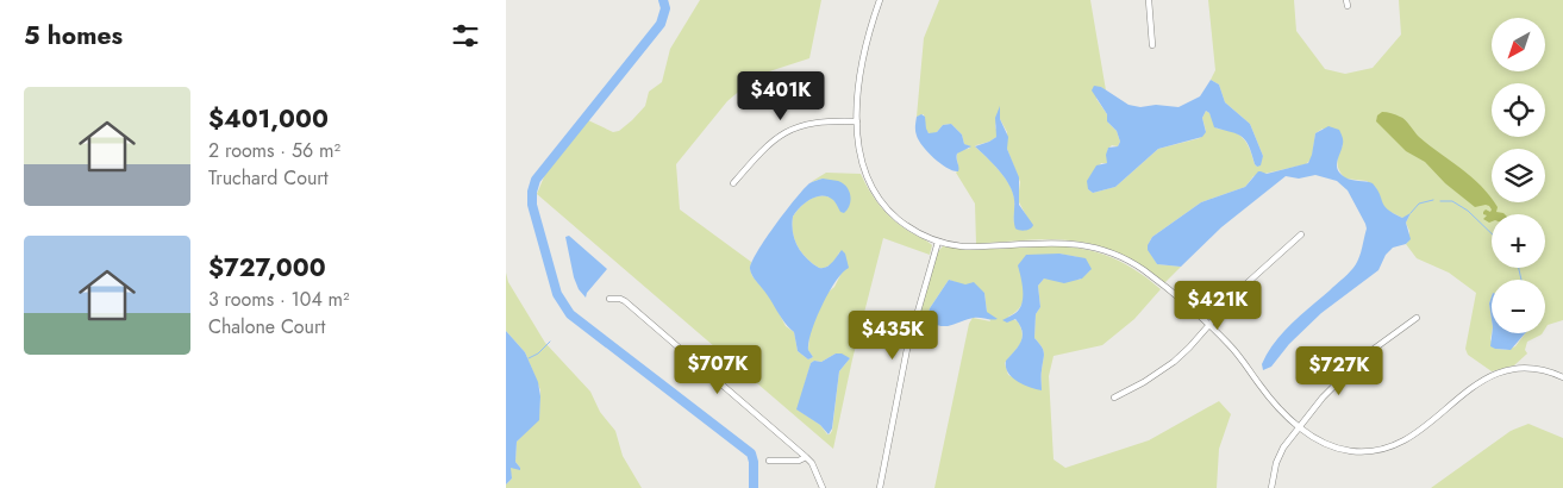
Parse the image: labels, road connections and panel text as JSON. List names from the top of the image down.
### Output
{
  "north": "bottom left",
  "page": {
    "heading": "5 homes",
    "map_buttons": ["+", "−"],
    "list": [
      {
        "name": "$401,000",
        "note": "2 rooms · 56 m² · Truchard Court"
      },
      {
        "name": "$727,000",
        "note": "3 rooms · 104 m² · Chalone Court"
      }
    ],
    "price": [
      "$401K",
      "$421K",
      "$435K",
      "$707K",
      "$727K"
    ]
  }
}
